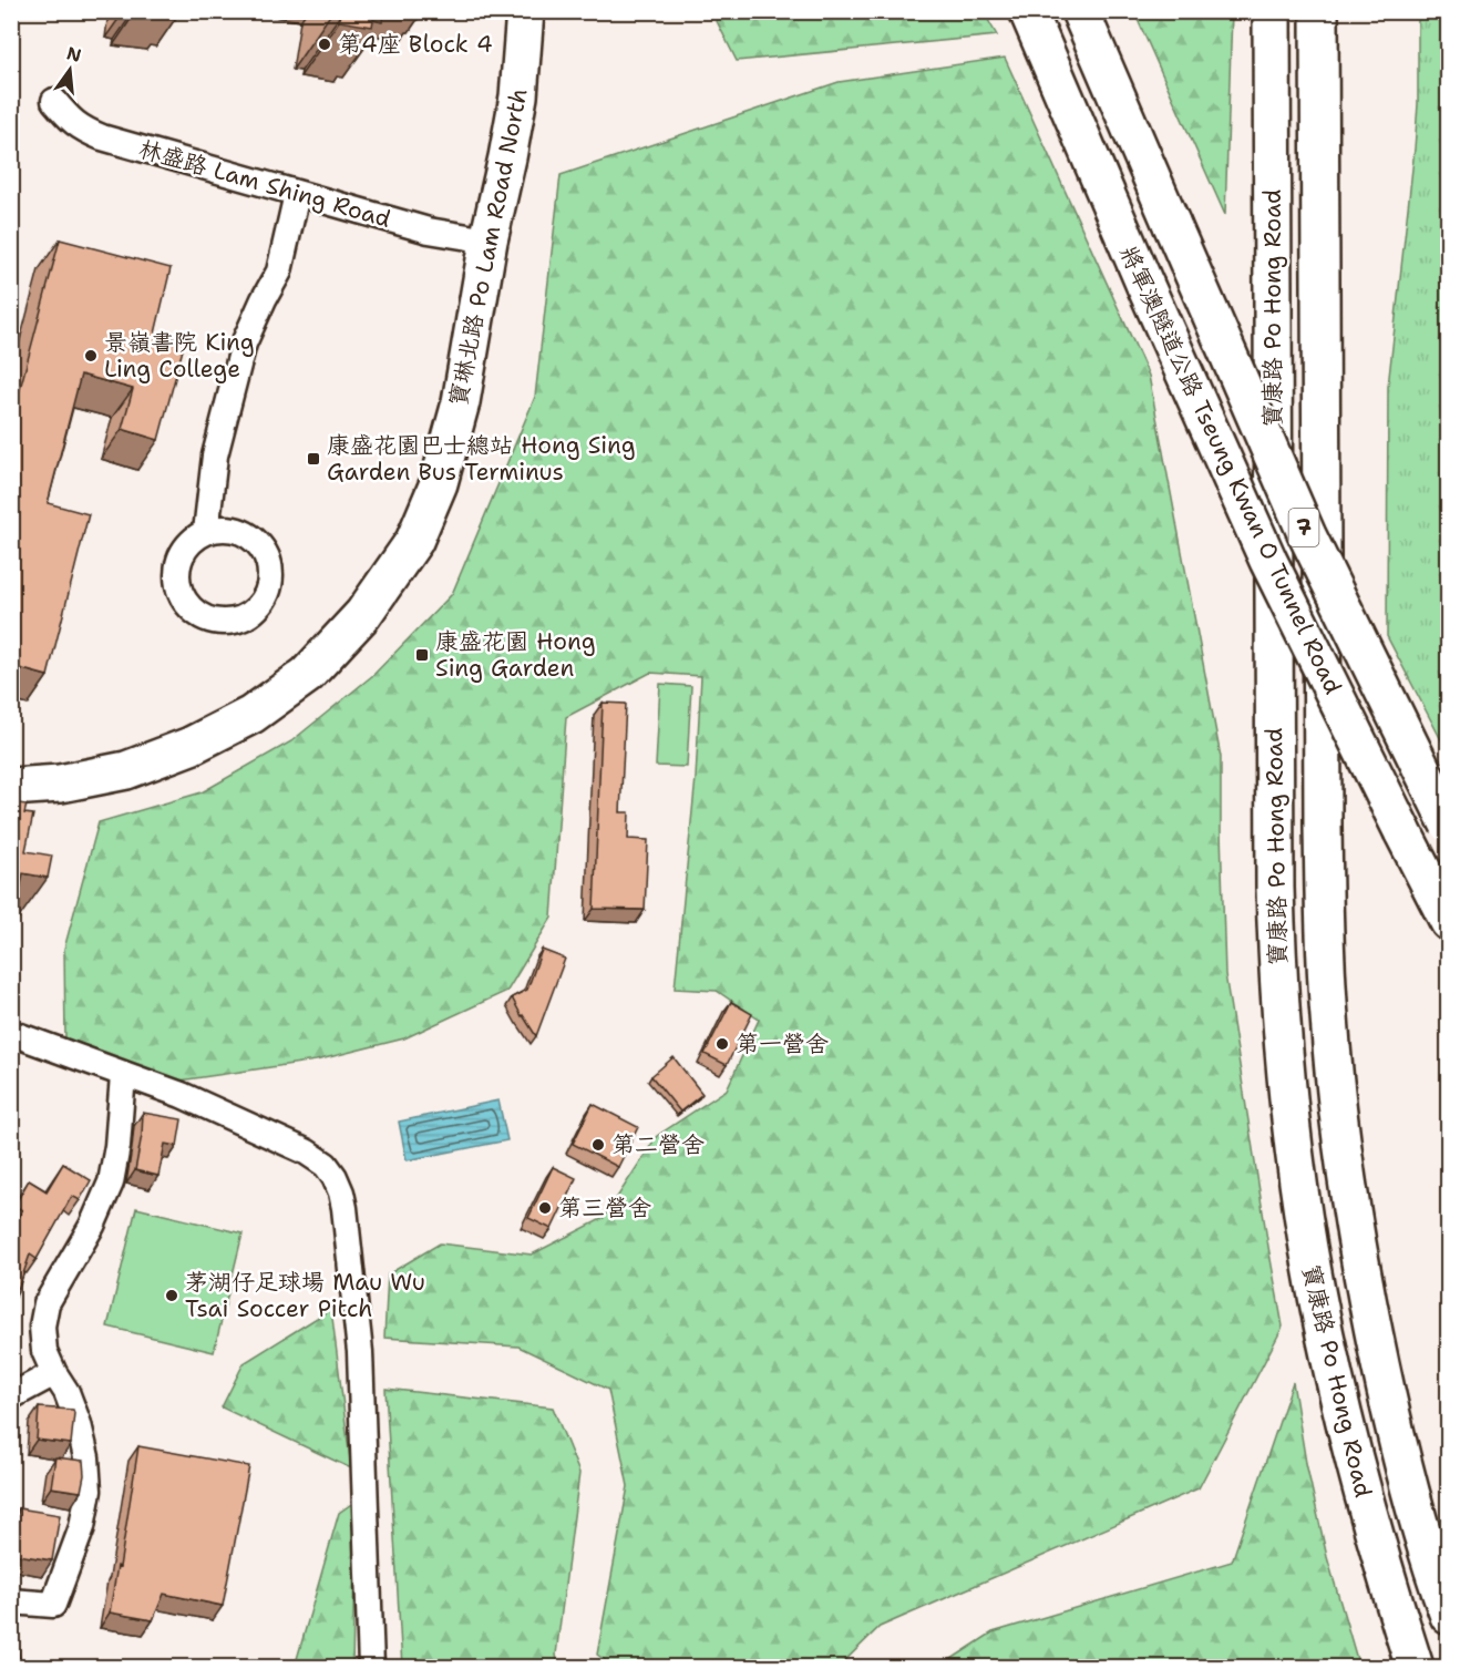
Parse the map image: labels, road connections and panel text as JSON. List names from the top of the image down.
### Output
{
  "streets": {
    "main road": [
      "寶琳北路 Po Lam Road North",
      "寶康路 Po Hong Road",
      "將軍澳隧道公路 Tseung Kwan O Tunnel Road",
      "7"
    ],
    "street": ["林盛路 Lam Shing Road"]
  },
  "crossings": [
    ["林盛路 Lam Shing Road", "寶琳北路 Po Lam Road North"]
  ],
  "places": {
    "other": [
      "第4座 Block 4",
      "景嶺書院 King Ling College",
      "第一營舍",
      "第二營舍",
      "第三營舍",
      "茅湖仔足球場 Mau Wu Tsai Soccer Pitch"
    ],
    "transit": ["康盛花園巴士總站 Hong Sing Garden Bus Terminus", "康盛花園 Hong Sing Garden"]
  },
  "north": "top"
}
